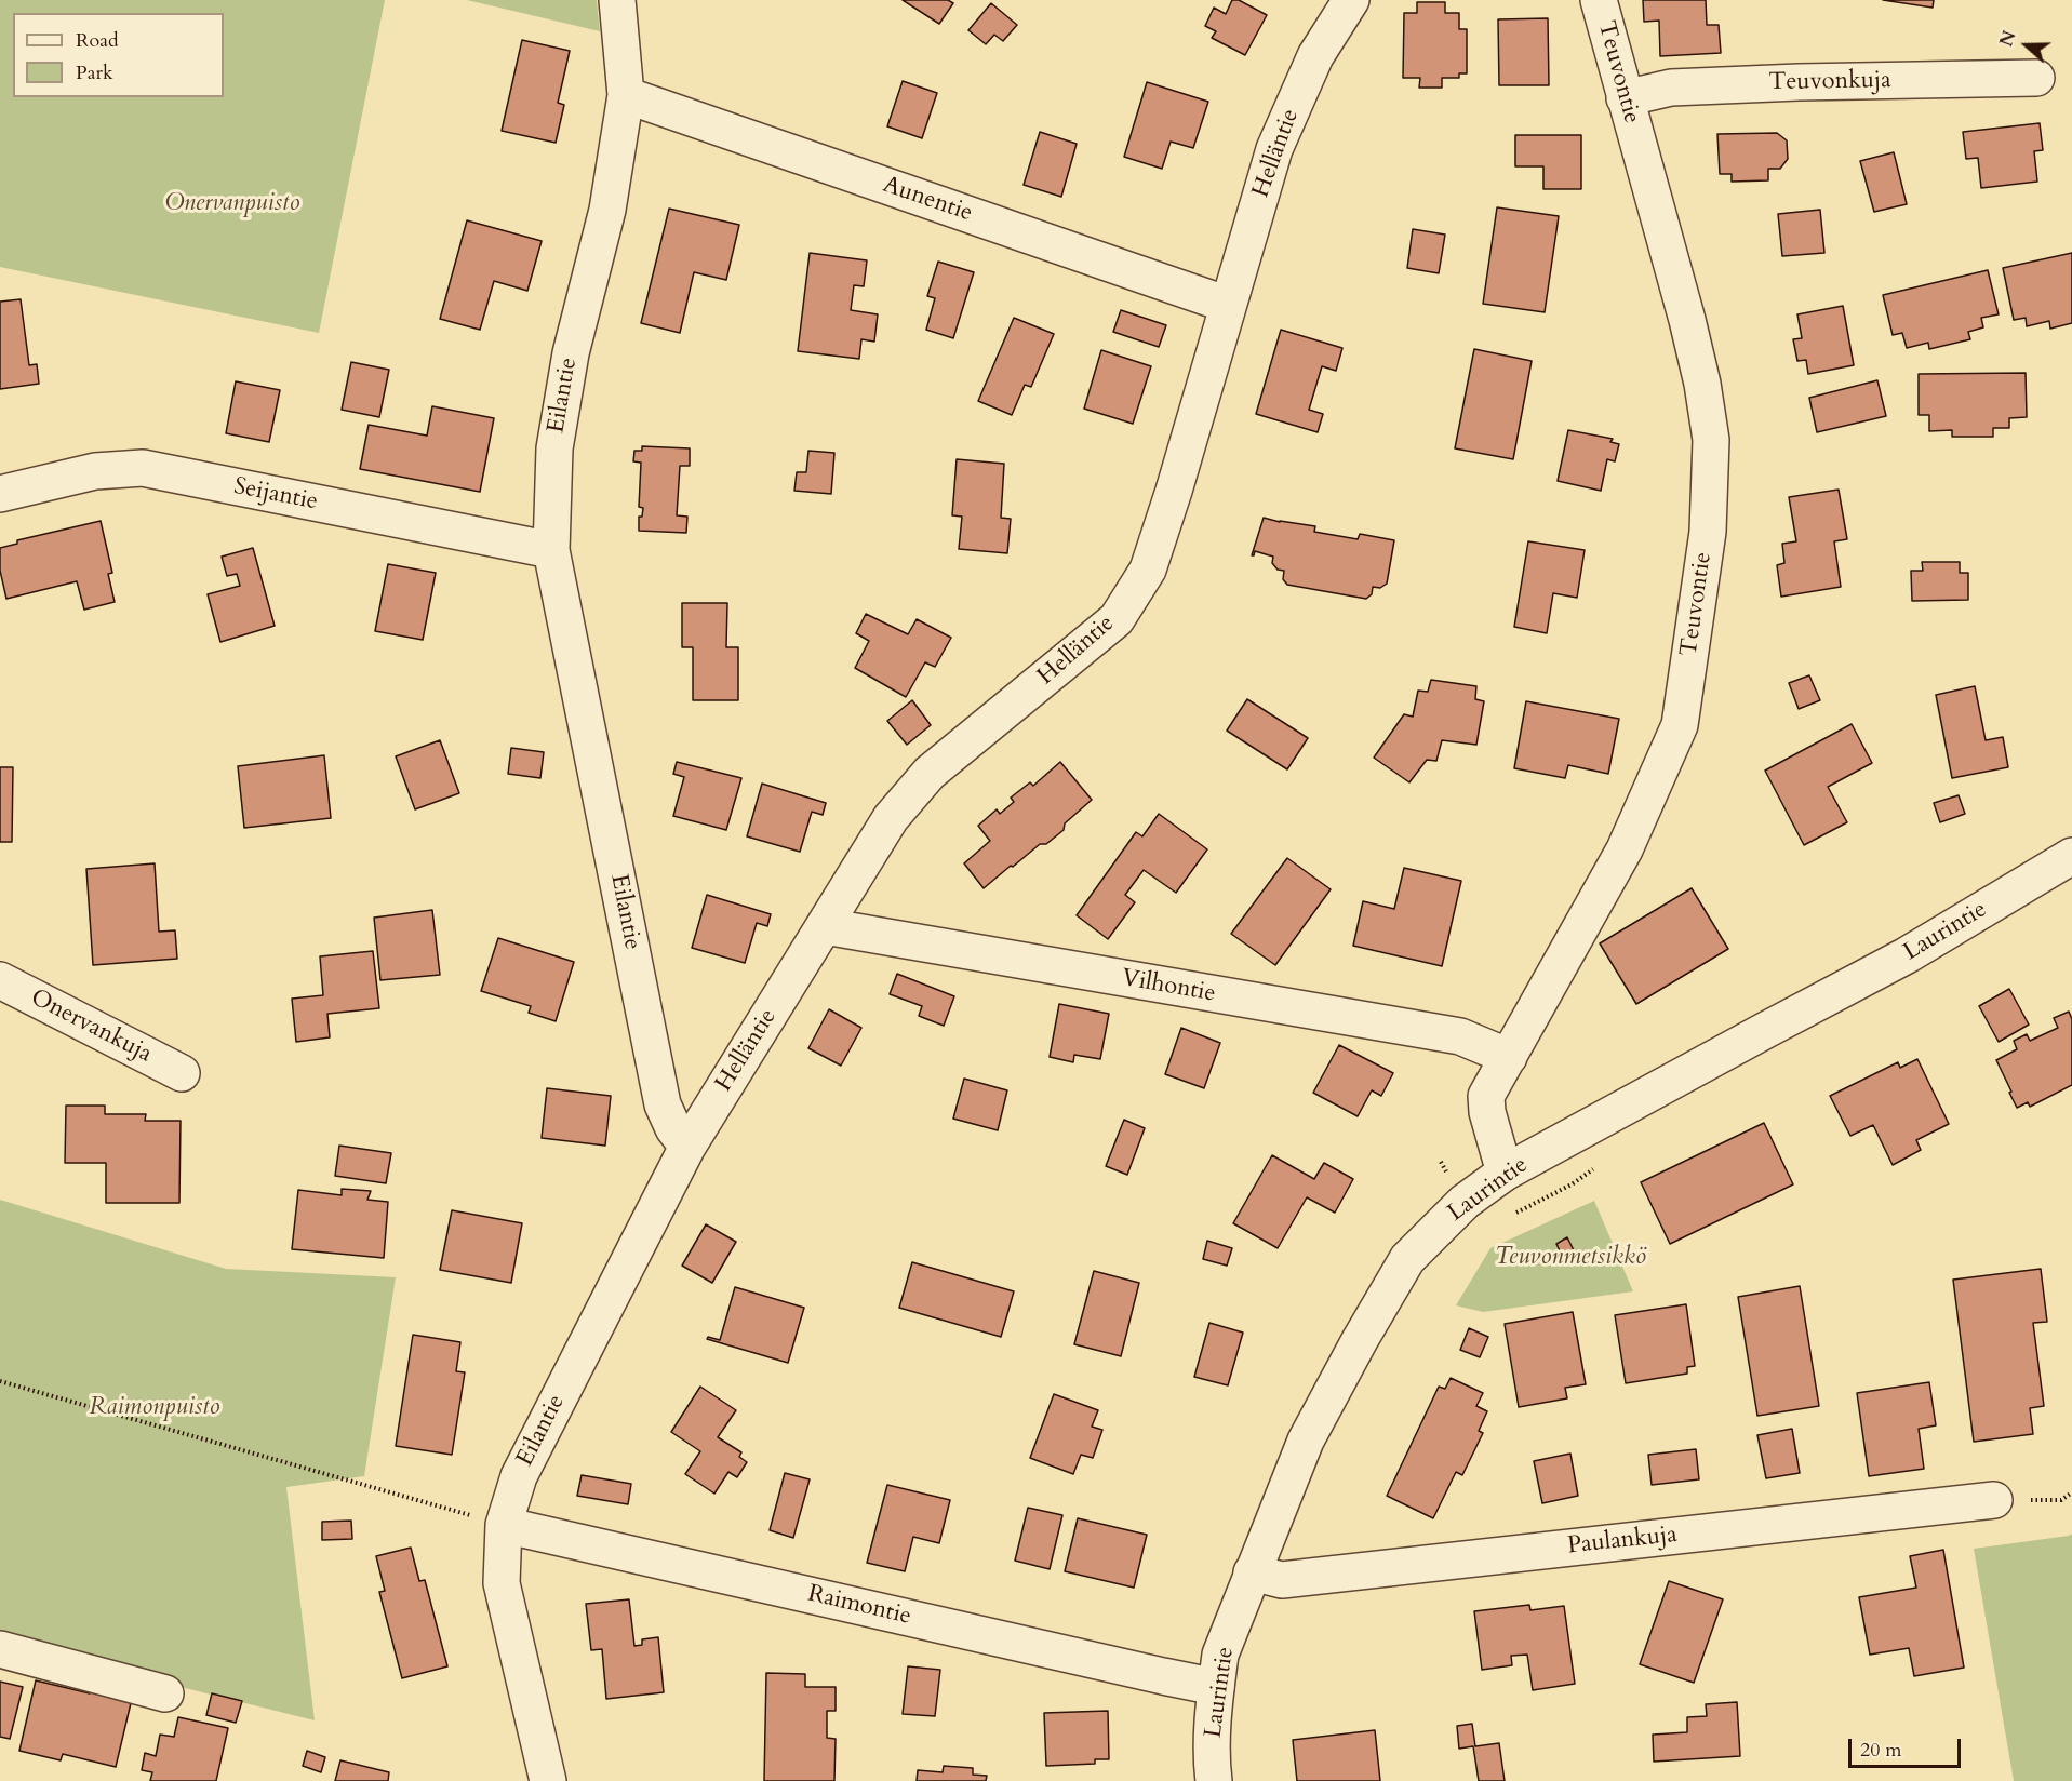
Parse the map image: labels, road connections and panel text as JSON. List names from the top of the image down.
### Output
{
  "streets": {
    "street": [
      "Teuvontie",
      "Teuvonkuja",
      "Helläntie",
      "Aunentie",
      "Eilantie",
      "Seijantie",
      "Laurintie",
      "Vilhontie",
      "Onervankuja",
      "Paulankuja",
      "Raimontie"
    ]
  },
  "crossings": [
    ["Teuvontie", "Teuvonkuja"],
    ["Teuvontie", "Laurintie"],
    ["Teuvontie", "Vilhontie"],
    ["Helläntie", "Aunentie"],
    ["Helläntie", "Eilantie"],
    ["Helläntie", "Vilhontie"],
    ["Aunentie", "Eilantie"],
    ["Eilantie", "Seijantie"],
    ["Eilantie", "Raimontie"],
    ["Laurintie", "Paulankuja"],
    ["Laurintie", "Raimontie"]
  ],
  "parks": ["Onervanpuisto", "Teuvonmetsikkö", "Raimonpuisto"],
  "legend": ["Road", "Park"],
  "scale_bar": "20 m",
  "north": "left"
}
